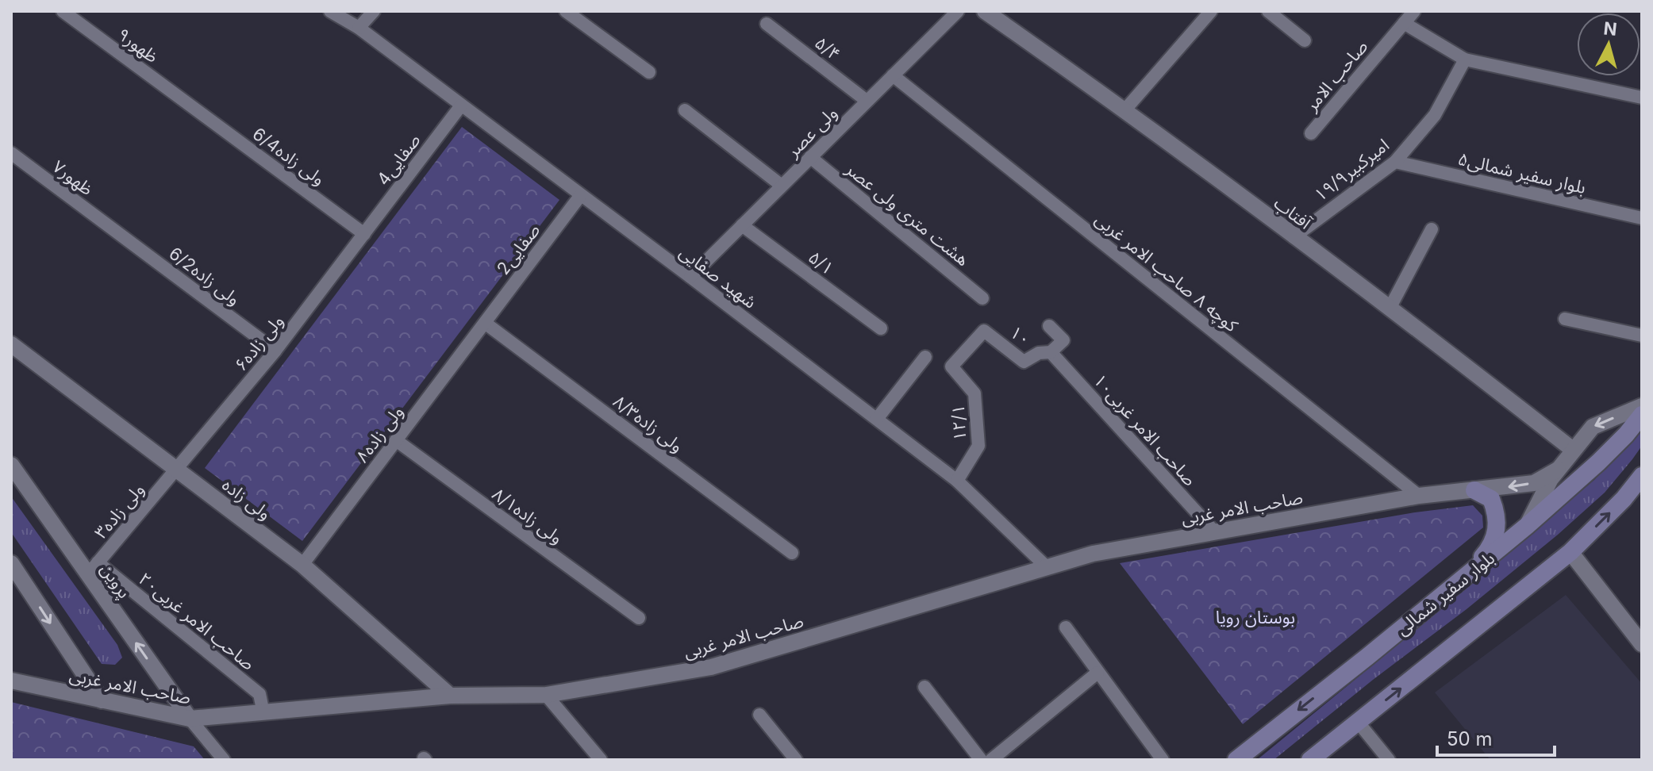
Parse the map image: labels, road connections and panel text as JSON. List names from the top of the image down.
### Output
{
  "streets": {
    "main road": ["بلوار سفیر شمالی"],
    "street": [
      "ظهور۹",
      "۵/۴",
      "صاحب الامر",
      "ولی عصر",
      "6/4ولی زاده",
      "4صفایی",
      "امیرکبیر۱۹/۹",
      "بلوار سفیر شمالی۵",
      "ظهور۷",
      "آفتاب",
      "هشت متری ولی عصر",
      "2صفایی",
      "۵/۱",
      "کوچه ۸ صاحب الامر غربی",
      "6/2ولی زاده",
      "شهید صفایی",
      "۱۰",
      "ولی زاده۶",
      "۱۲/۱",
      "ولی زاده۸/۳",
      "صاحب الامر غربی۱۰",
      "ولی زاده۸",
      "ولی زاده",
      "صاحب الامر غربی",
      "ولی زاده۳",
      "ولی زاده۸/۱",
      "پروین",
      "صاحب الامر غربی۲۰"
    ]
  },
  "crossings": [
    ["ظهور۹", "6/4ولی زاده"],
    ["۵/۴", "ولی عصر"],
    ["ولی عصر", "هشت متری ولی عصر"],
    ["ولی عصر", "۵/۱"],
    ["ولی عصر", "کوچه ۸ صاحب الامر غربی"],
    ["ولی عصر", "شهید صفایی"],
    ["6/4ولی زاده", "4صفایی"],
    ["6/4ولی زاده", "ولی زاده۶"],
    ["4صفایی", "شهید صفایی"],
    ["4صفایی", "ولی زاده۶"],
    ["امیرکبیر۱۹/۹", "بلوار سفیر شمالی۵"],
    ["امیرکبیر۱۹/۹", "آفتاب"],
    ["ظهور۷", "6/2ولی زاده"],
    ["2صفایی", "شهید صفایی"],
    ["2صفایی", "ولی زاده۸/۳"],
    ["2صفایی", "ولی زاده۸"],
    ["کوچه ۸ صاحب الامر غربی", "صاحب الامر غربی"],
    ["6/2ولی زاده", "ولی زاده۶"],
    ["شهید صفایی", "۱۲/۱"],
    ["شهید صفایی", "صاحب الامر غربی"],
    ["۱۰", "۱۲/۱"],
    ["۱۰", "صاحب الامر غربی۱۰"],
    ["ولی زاده۶", "ولی زاده"],
    ["ولی زاده۶", "ولی زاده۳"],
    ["ولی زاده۸/۳", "ولی زاده۸"],
    ["صاحب الامر غربی۱۰", "صاحب الامر غربی"],
    ["ولی زاده۸", "ولی زاده"],
    ["ولی زاده۸", "ولی زاده۸/۱"],
    ["ولی زاده", "صاحب الامر غربی"],
    ["ولی زاده", "ولی زاده۳"],
    ["صاحب الامر غربی", "پروین"],
    ["صاحب الامر غربی", "صاحب الامر غربی۲۰"],
    ["ولی زاده۳", "پروین"],
    ["ولی زاده۳", "صاحب الامر غربی۲۰"],
    ["پروین", "صاحب الامر غربی۲۰"]
  ],
  "parks": ["بوستان رویا"],
  "scale_bar": "50 m",
  "north": "top"
}
